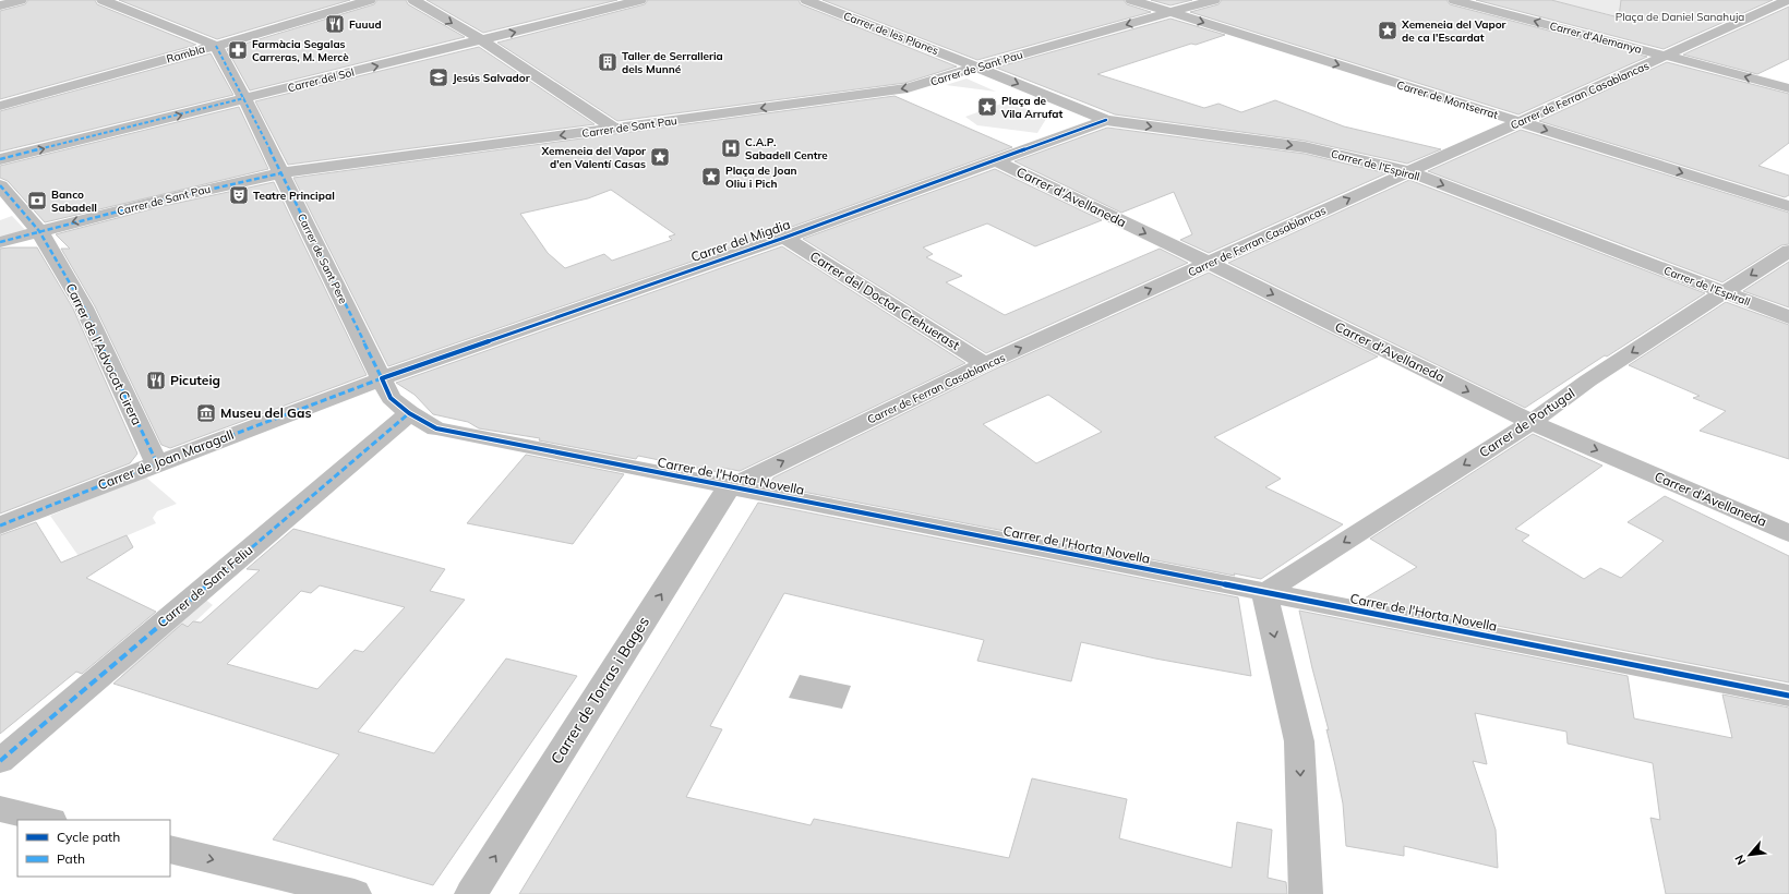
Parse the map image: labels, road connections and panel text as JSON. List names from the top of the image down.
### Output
{
  "streets": {
    "street": [
      "Carrer de les Planes",
      "Carrer d'Alemanya",
      "Rambla",
      "Carrer de Sant Pau",
      "Carrer del Sol",
      "Carrer de Ferran Casablancas",
      "Carrer de Montserrat",
      "Carrer de l'Espirall",
      "Carrer d'Avellaneda",
      "Carrer del Migdia",
      "Carrer de Sant Pere",
      "Carrer del Doctor Crehuerast",
      "Carrer de l'Advocat Cirera",
      "Carrer de Portugal",
      "Carrer de Joan Maragall",
      "Carrer de l'Horta Novella",
      "Carrer de Sant Feliu",
      "Carrer de Torras i Bages"
    ]
  },
  "crossings": [
    ["Carrer de les Planes", "Carrer de Sant Pau"],
    ["Carrer de les Planes", "Carrer de l'Espirall"],
    ["Carrer d'Alemanya", "Carrer de Ferran Casablancas"],
    ["Rambla", "Carrer de Sant Pere"],
    ["Carrer de Sant Pau", "Carrer de Montserrat"],
    ["Carrer de Sant Pau", "Carrer de l'Espirall"],
    ["Carrer de Sant Pau", "Carrer de Sant Pere"],
    ["Carrer de Sant Pau", "Carrer de l'Advocat Cirera"],
    ["Carrer del Sol", "Carrer de Sant Pere"],
    ["Carrer de Ferran Casablancas", "Carrer de Montserrat"],
    ["Carrer de Ferran Casablancas", "Carrer de l'Espirall"],
    ["Carrer de Ferran Casablancas", "Carrer d'Avellaneda"],
    ["Carrer de Ferran Casablancas", "Carrer del Doctor Crehuerast"],
    ["Carrer de Ferran Casablancas", "Carrer de l'Horta Novella"],
    ["Carrer de Ferran Casablancas", "Carrer de Torras i Bages"],
    ["Carrer de l'Espirall", "Carrer del Migdia"],
    ["Carrer de l'Espirall", "Carrer de Portugal"],
    ["Carrer d'Avellaneda", "Carrer del Migdia"],
    ["Carrer d'Avellaneda", "Carrer de Portugal"],
    ["Carrer del Migdia", "Carrer de Sant Pere"],
    ["Carrer del Migdia", "Carrer del Doctor Crehuerast"],
    ["Carrer del Migdia", "Carrer de Joan Maragall"],
    ["Carrer del Migdia", "Carrer de l'Horta Novella"],
    ["Carrer de Sant Pere", "Carrer de Joan Maragall"],
    ["Carrer de Sant Pere", "Carrer de l'Horta Novella"],
    ["Carrer de l'Advocat Cirera", "Carrer de Joan Maragall"],
    ["Carrer de Portugal", "Carrer de l'Horta Novella"],
    ["Carrer de Joan Maragall", "Carrer de l'Horta Novella"],
    ["Carrer de l'Horta Novella", "Carrer de Sant Feliu"],
    ["Carrer de l'Horta Novella", "Carrer de Torras i Bages"]
  ],
  "one_way": [
    "Carrer d'Alemanya",
    "Carrer de Sant Pau",
    "Carrer del Sol",
    "Carrer de Ferran Casablancas",
    "Carrer de Montserrat",
    "Carrer de l'Espirall",
    "Carrer d'Avellaneda",
    "Carrer de Portugal",
    "Carrer de Torras i Bages"
  ],
  "parks": ["Plaça de Daniel Sanahuja"],
  "places": {
    "restaurant": ["Fuuud", "Picuteig"],
    "place": [
      "Xemeneia del Vapor de ca l'Escardat",
      "Plaça de Vila Arrufat",
      "Xemeneia del Vapor d'en Valentí Casas",
      "Plaça de Joan Oliu i Pich"
    ],
    "pharmacy": ["Farmàcia Segalas Carreras, M. Mercè"],
    "building": ["Taller de Serralleria dels Munné"],
    "school or university": ["Jesús Salvador"],
    "hospital": ["C.A.P. Sabadell Centre"],
    "theatre": ["Teatre Principal"],
    "bank": ["Banco Sabadell"],
    "museum": ["Museu del Gas"]
  },
  "legend": ["Cycle path", "Path"],
  "north": "bottom left"
}
